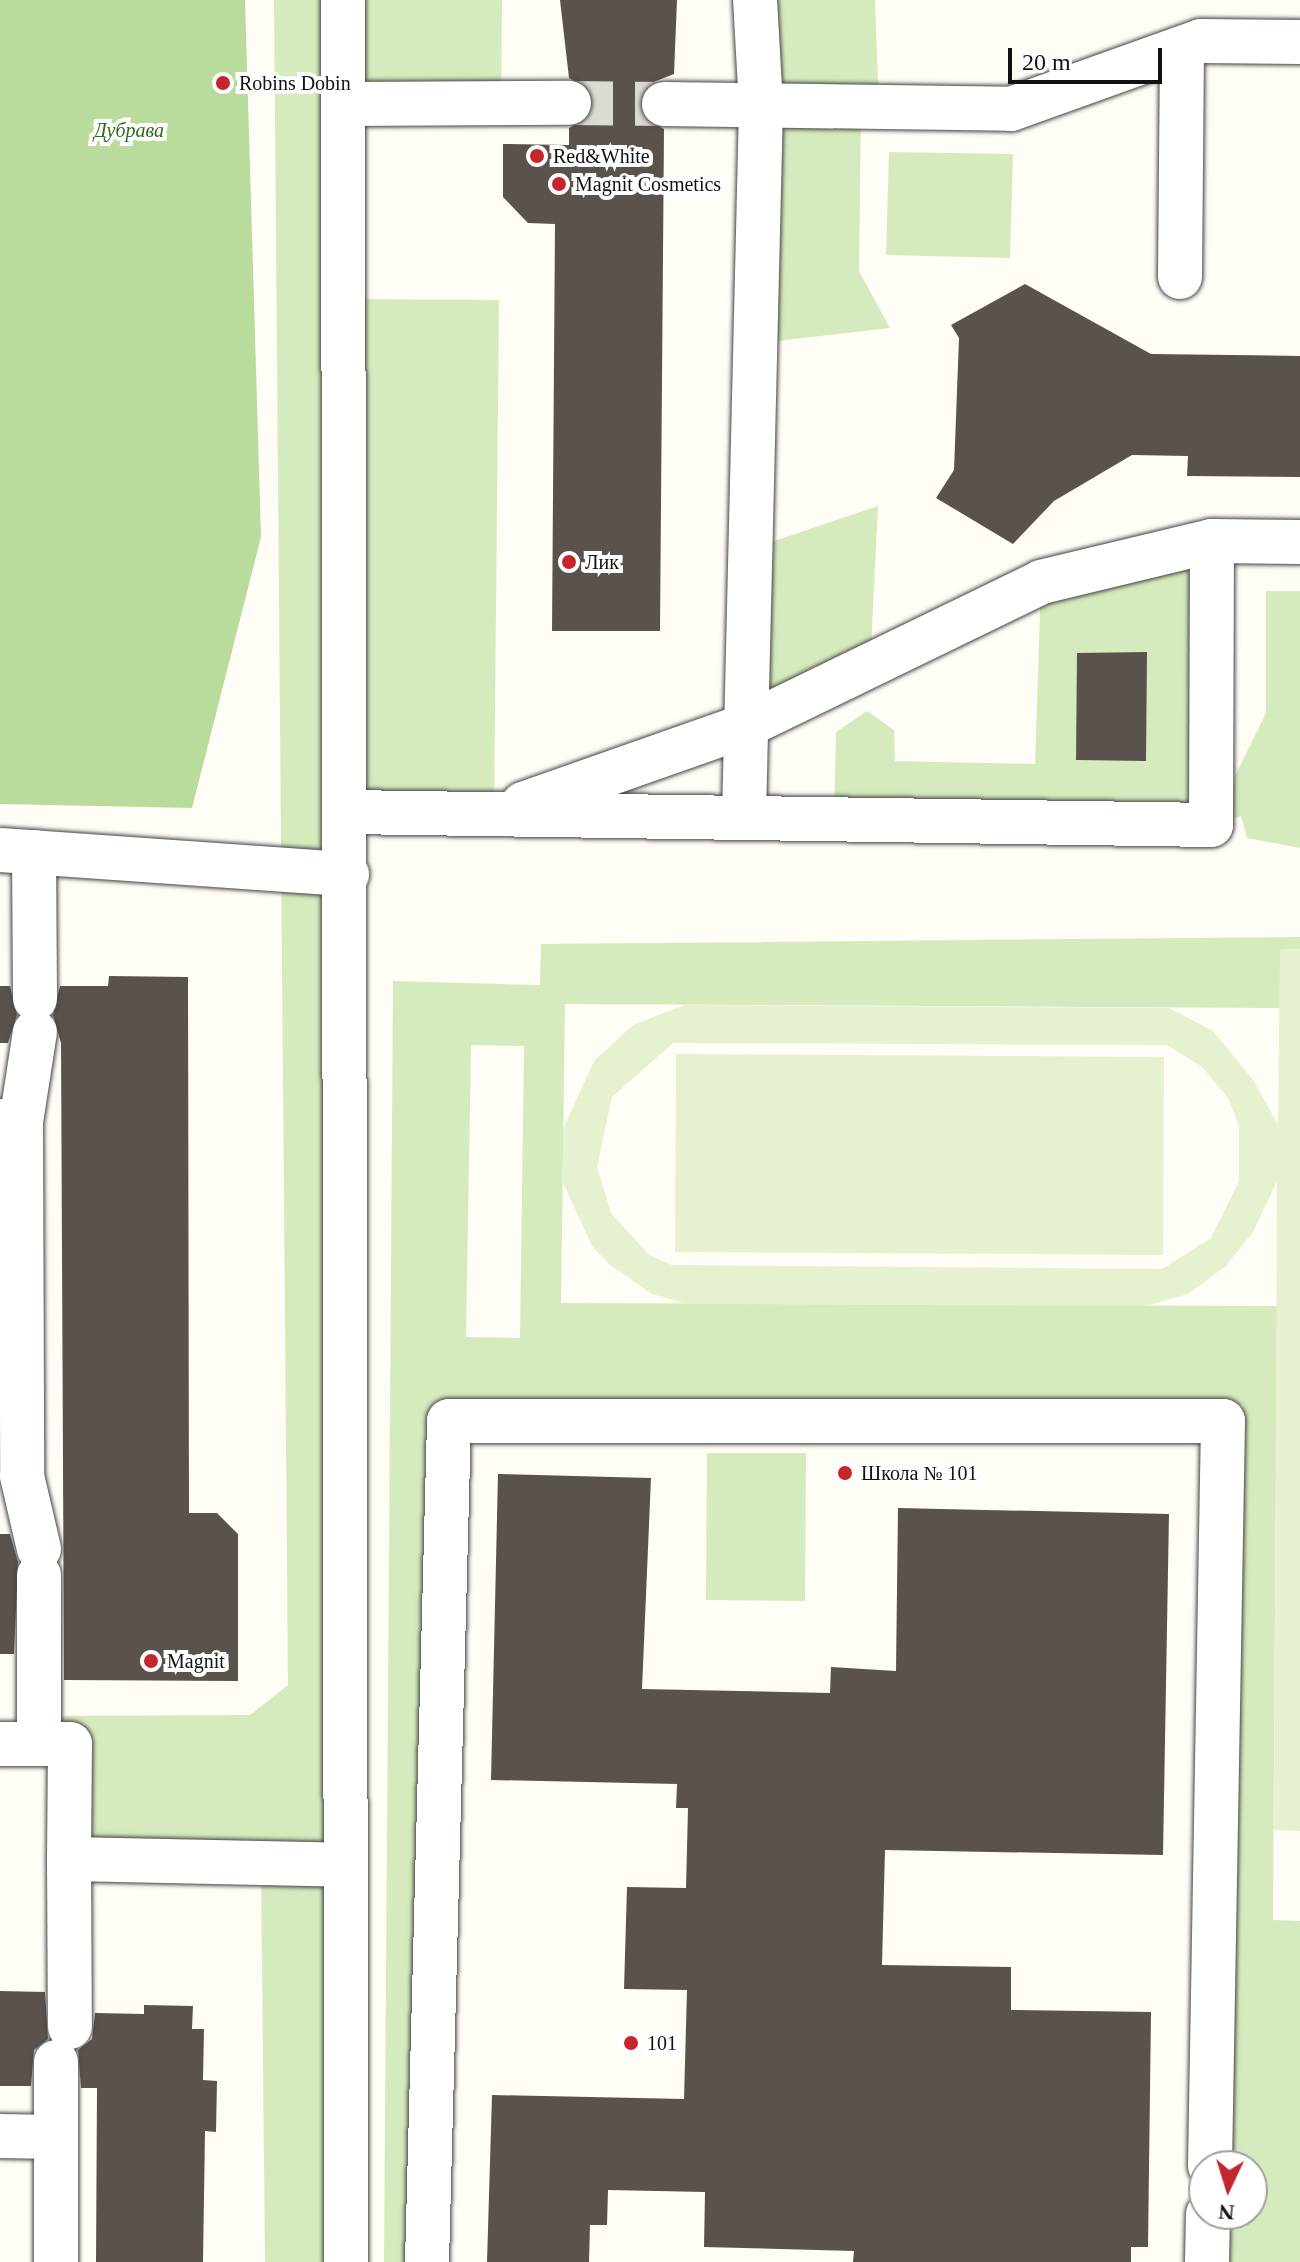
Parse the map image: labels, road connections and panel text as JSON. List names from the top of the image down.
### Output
{
  "parks": ["Дубрава"],
  "places": [
    "Robins Dobin",
    "Red&White",
    "Magnit Cosmetics",
    "Лик",
    "Школа № 101",
    "Magnit",
    "101"
  ],
  "scale_bar": "20 m",
  "north": "bottom"
}
